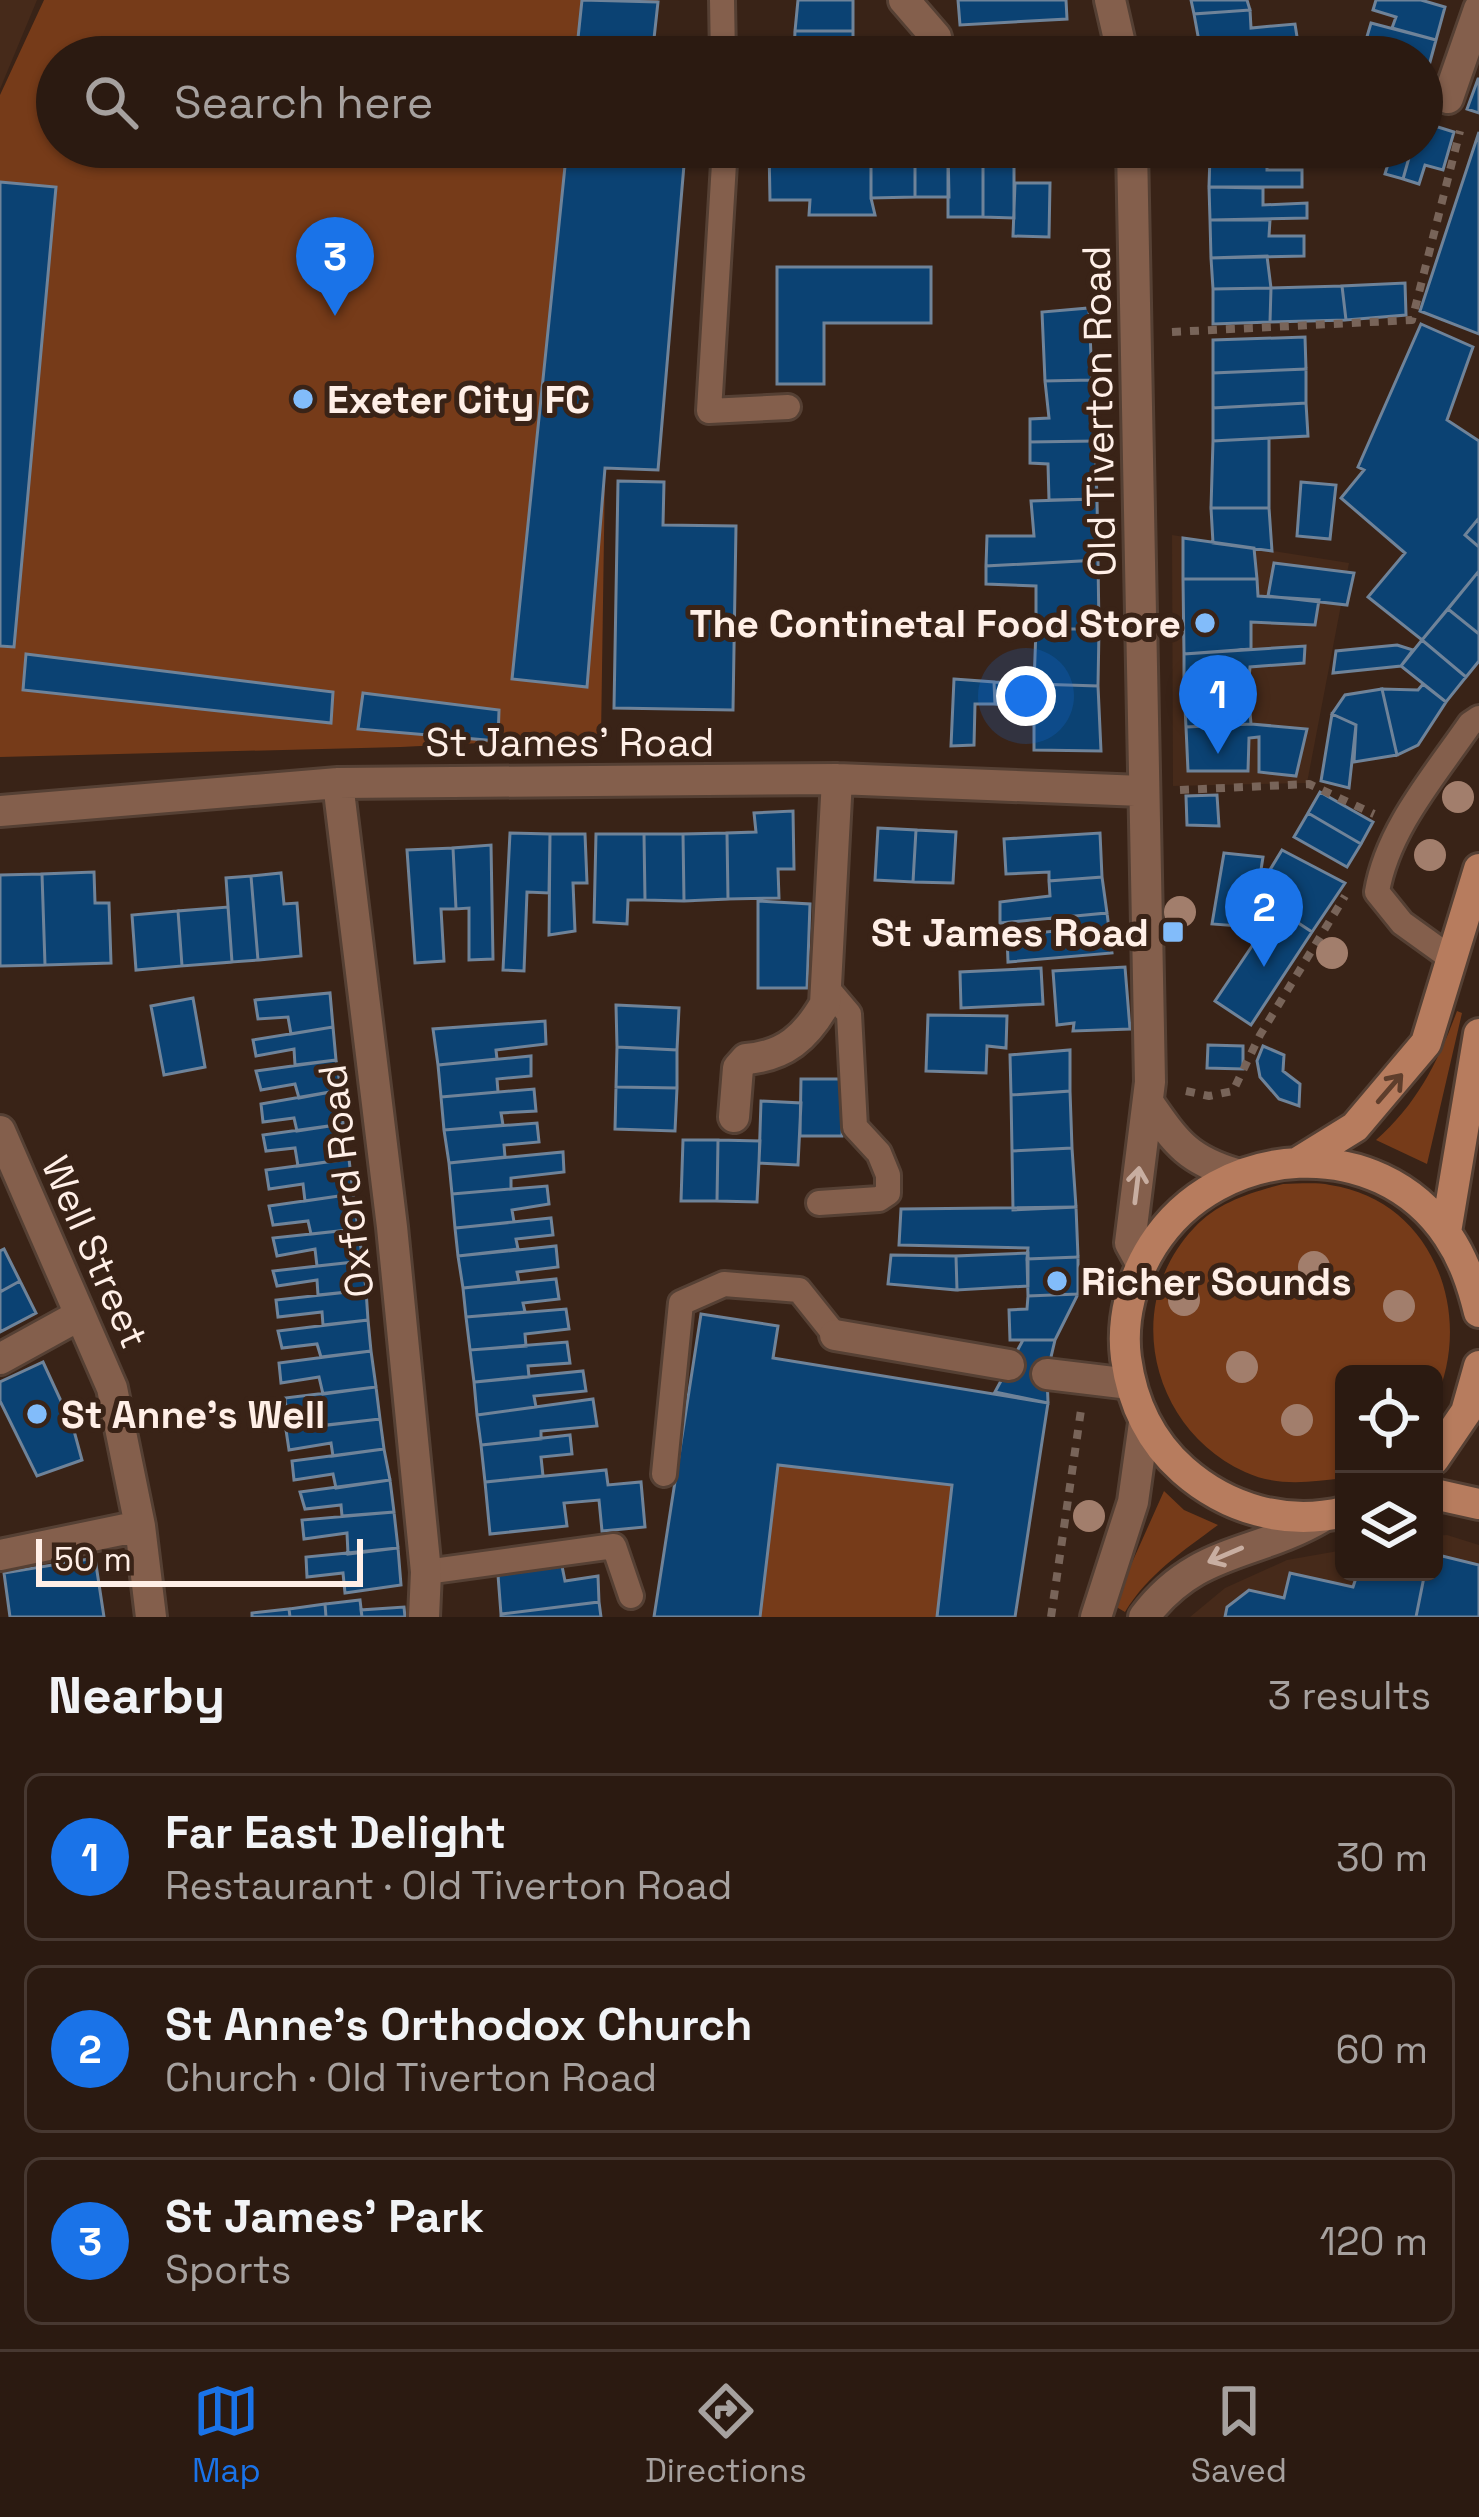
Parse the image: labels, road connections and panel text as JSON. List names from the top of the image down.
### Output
{
  "streets": {
    "street": [
      "Old Tiverton Road",
      "St James' Road",
      "Oxford Road",
      "Well Street"
    ]
  },
  "crossings": [
    ["Old Tiverton Road", "St James' Road"],
    ["St James' Road", "Oxford Road"]
  ],
  "places": {
    "other": [
      "Exeter City FC",
      "The Continetal Food Store",
      "Richer Sounds",
      "St Anne's Well"
    ],
    "transit": ["St James Road"]
  },
  "scale_bar": "50 m",
  "page": {
    "search": "Search here",
    "pins": ["3", "1", "2"],
    "scale": "50 m",
    "heading": ["Nearby", "3 results"],
    "list": [
      {
        "mark": "1",
        "name": "Far East Delight",
        "note": "Restaurant · Old Tiverton Road",
        "value": "30 m"
      },
      {
        "mark": "2",
        "name": "St Anne's Orthodox Church",
        "note": "Church · Old Tiverton Road",
        "value": "60 m"
      },
      {
        "mark": "3",
        "name": "St James' Park",
        "note": "Sports",
        "value": "120 m"
      }
    ],
    "nav": ["Map", "Directions", "Saved"]
  }
}
